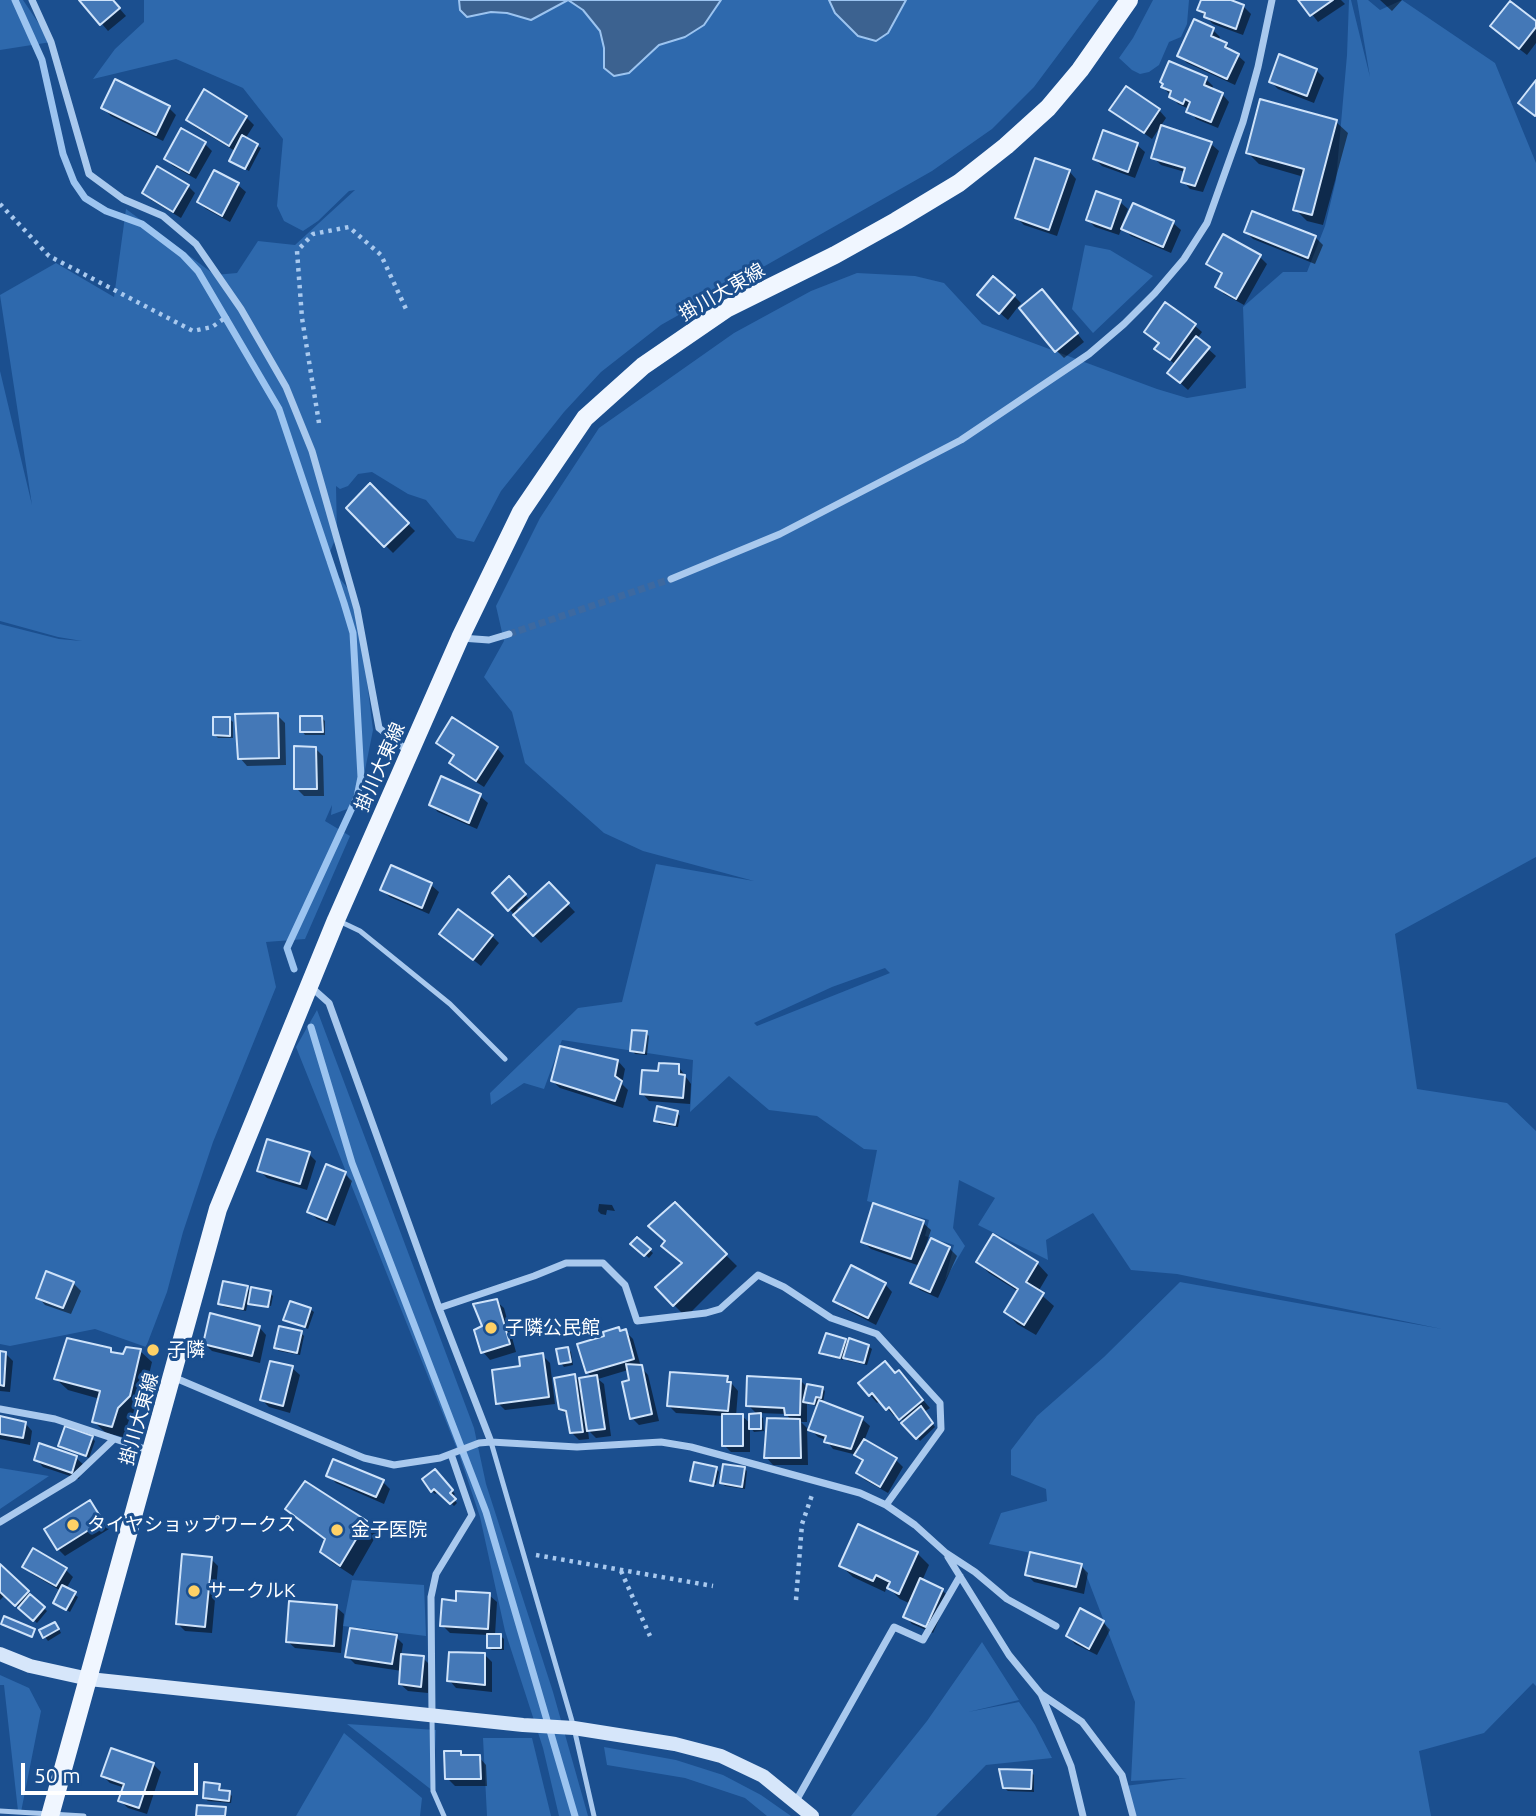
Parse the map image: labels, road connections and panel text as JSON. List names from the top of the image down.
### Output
{
  "streets": {
    "main road": ["掛川大東線"]
  },
  "places": [
    "子隣公民館",
    "子隣",
    "タイヤショップワークス",
    "金子医院",
    "サークルK"
  ],
  "scale_bar": "50 m"
}
